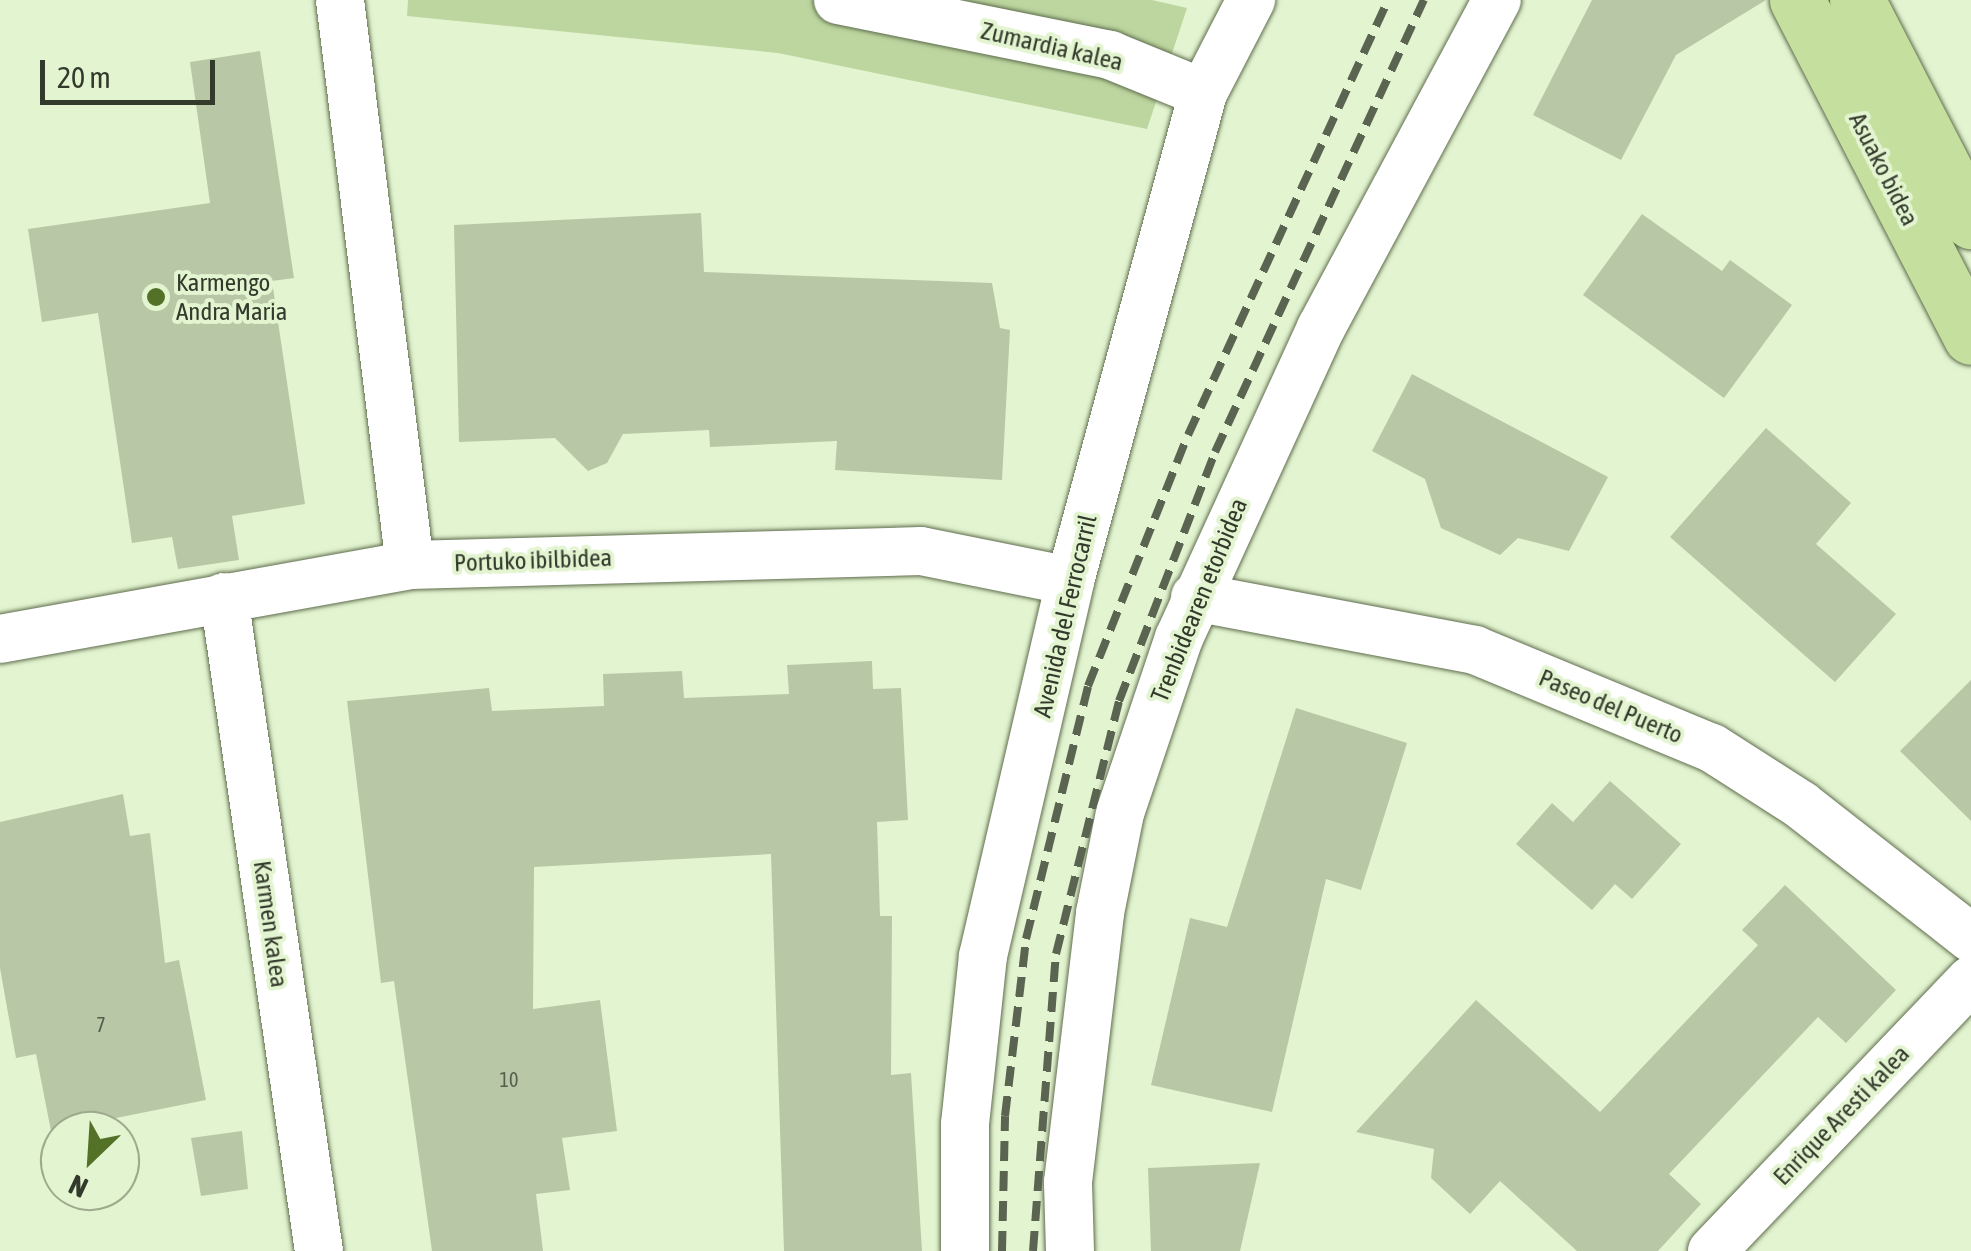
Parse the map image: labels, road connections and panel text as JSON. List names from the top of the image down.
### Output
{
  "streets": {
    "main road": ["Asuako bidea"],
    "street": [
      "Zumardia kalea",
      "Portuko ibilbidea",
      "Trenbidearen etorbidea",
      "Avenida del Ferrocarril",
      "Paseo del Puerto",
      "Karmen kalea",
      "Enrique Aresti kalea"
    ]
  },
  "crossings": [
    ["Zumardia kalea", "Avenida del Ferrocarril"],
    ["Portuko ibilbidea", "Avenida del Ferrocarril"],
    ["Portuko ibilbidea", "Karmen kalea"],
    ["Trenbidearen etorbidea", "Paseo del Puerto"]
  ],
  "places": ["Karmengo Andra Maria"],
  "house_numbers": ["7", "10"],
  "scale_bar": "20 m",
  "north": "bottom left"
}
